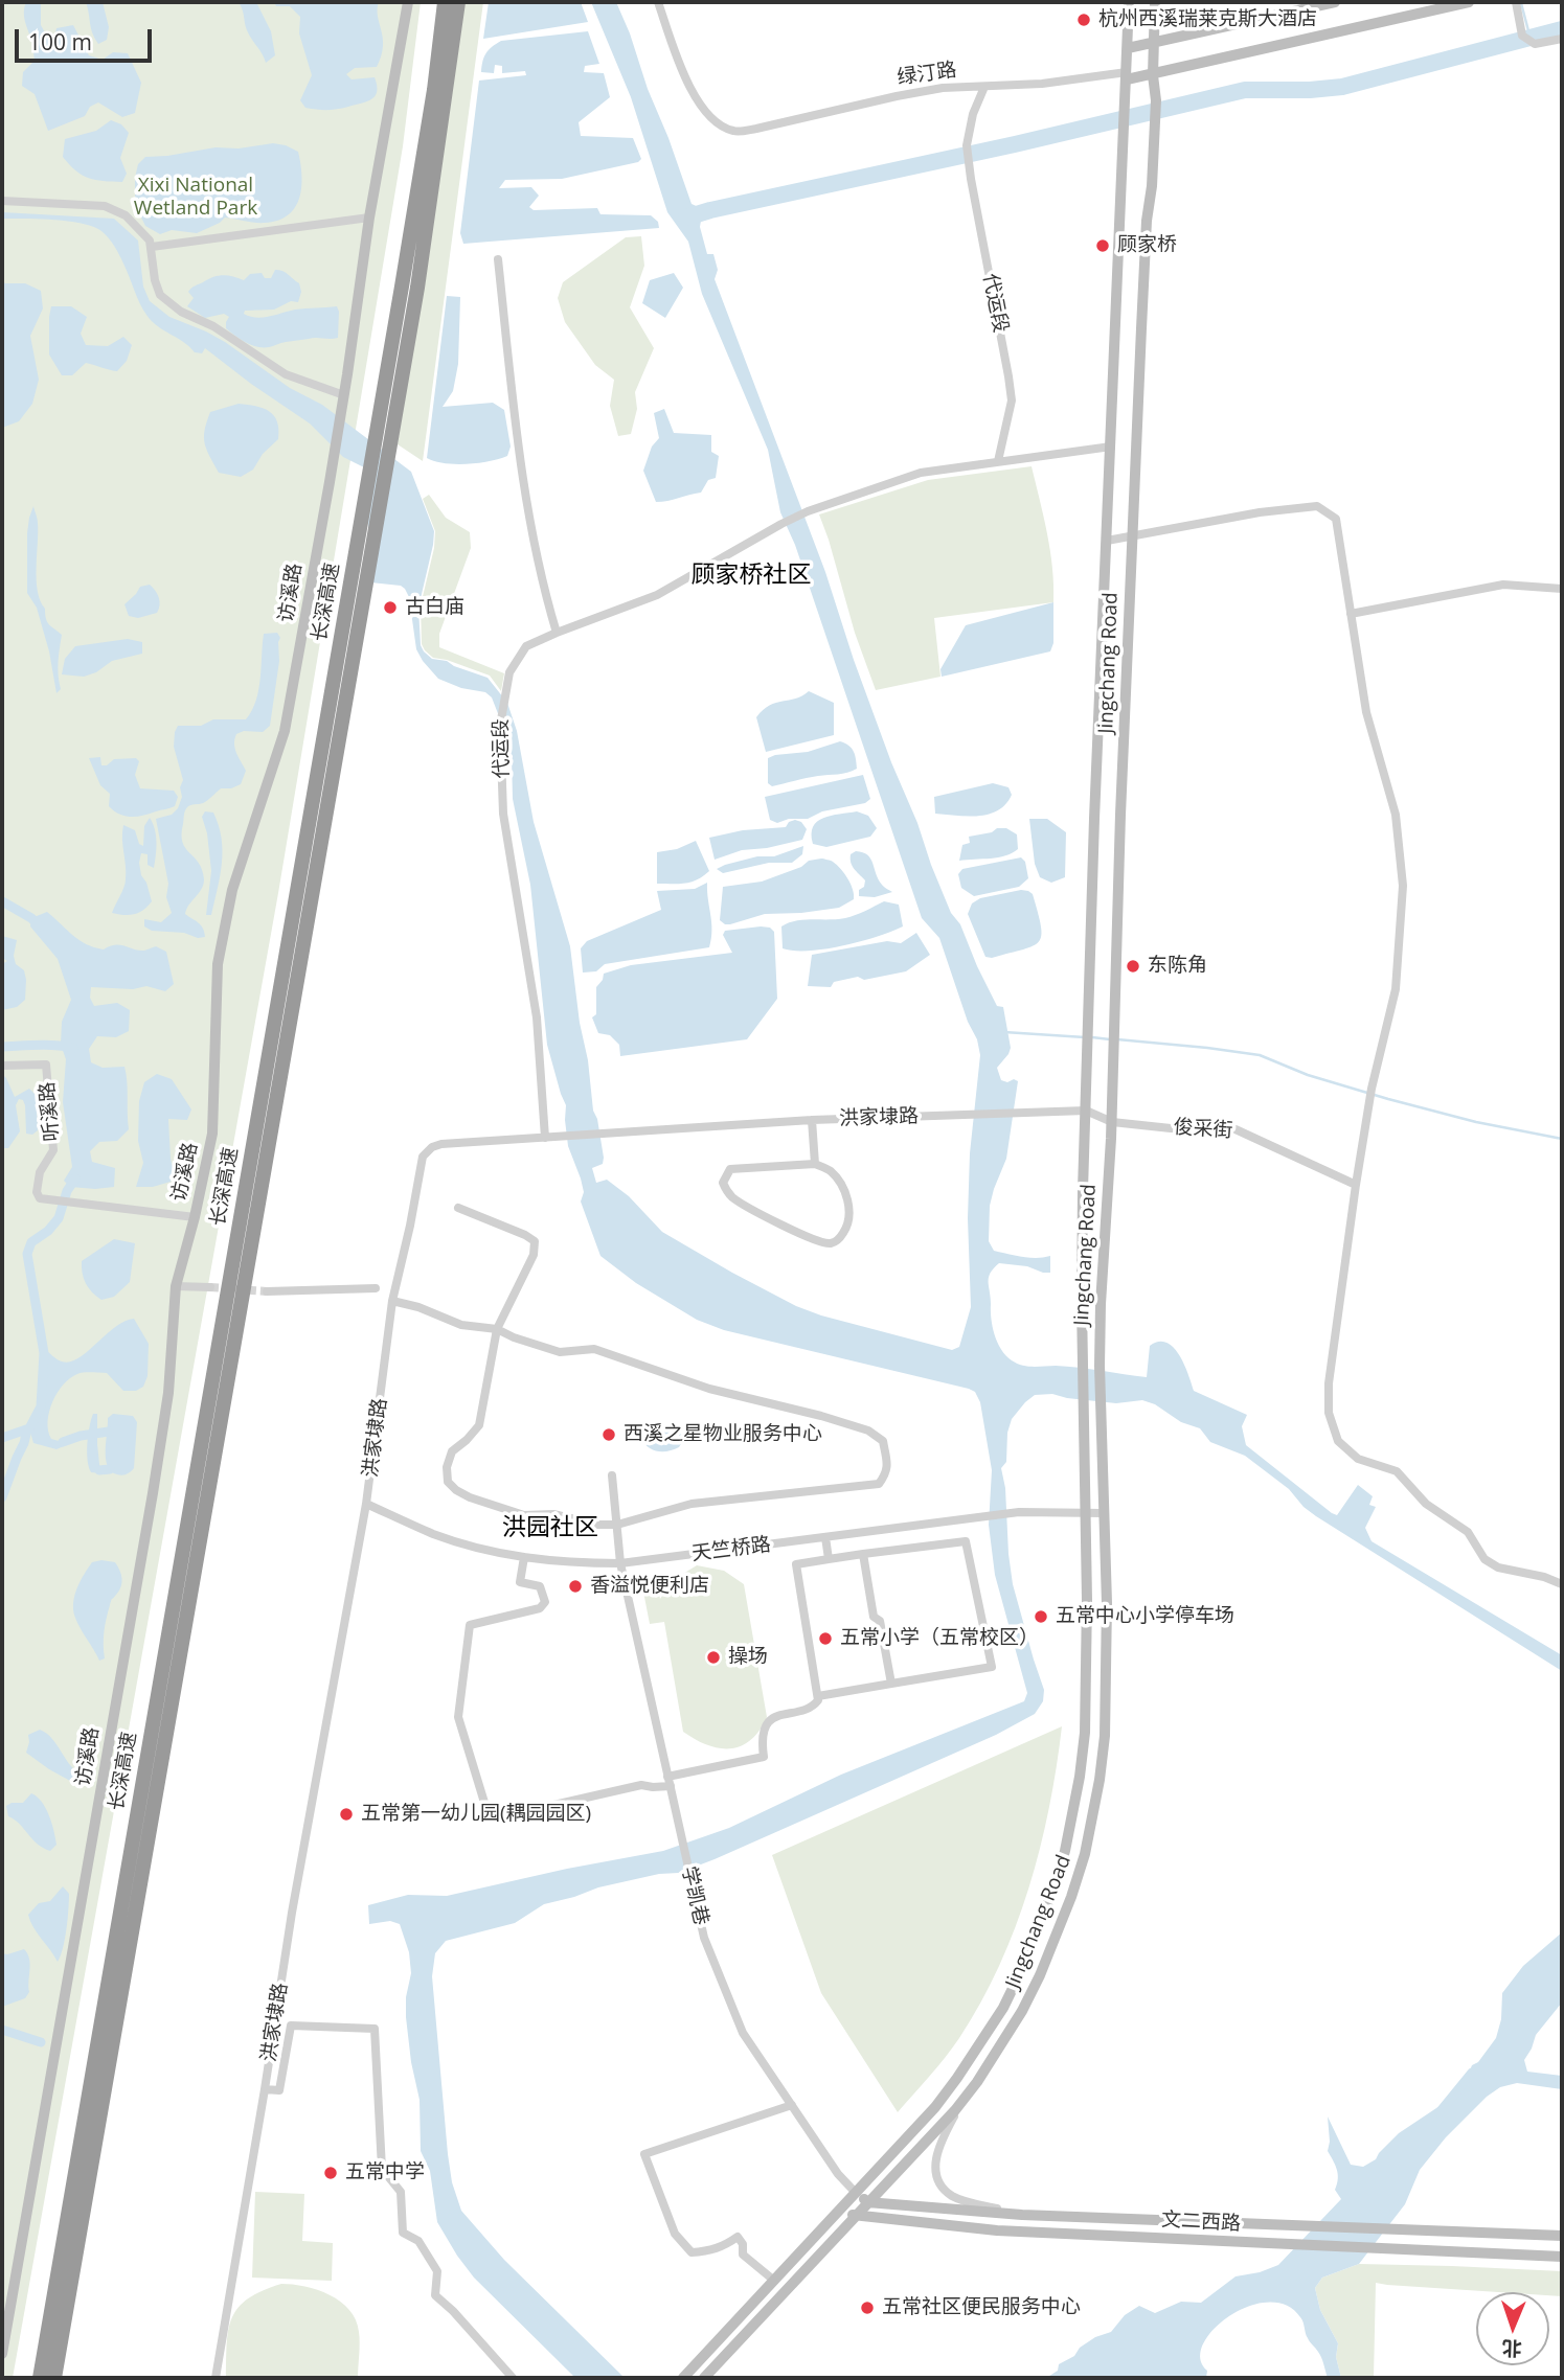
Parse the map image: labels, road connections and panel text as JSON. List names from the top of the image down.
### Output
{
  "streets": {
    "highway": ["长深高速"],
    "main road": [
      "绿汀路",
      "访溪路",
      "Jingchang Road",
      "文二西路"
    ],
    "street": [
      "代运段",
      "听溪路",
      "洪家埭路",
      "俊采街",
      "天竺桥路",
      "学凯巷"
    ]
  },
  "crossings": [
    ["绿汀路", "代运段"],
    ["绿汀路", "Jingchang Road"],
    ["代运段", "洪家埭路"],
    ["访溪路", "听溪路"],
    ["Jingchang Road", "洪家埭路"],
    ["Jingchang Road", "俊采街"],
    ["Jingchang Road", "天竺桥路"],
    ["Jingchang Road", "学凯巷"],
    ["Jingchang Road", "文二西路"],
    ["洪家埭路", "俊采街"],
    ["洪家埭路", "天竺桥路"],
    ["天竺桥路", "学凯巷"]
  ],
  "districts": ["顾家桥社区", "洪园社区"],
  "parks": ["Xixi National Wetland Park"],
  "places": [
    "杭州西溪瑞莱克斯大酒店",
    "顾家桥",
    "古白庙",
    "东陈角",
    "西溪之星物业服务中心",
    "香溢悦便利店",
    "五常中心小学停车场",
    "五常小学（五常校区）",
    "操场",
    "五常第一幼儿园(耦园园区)",
    "五常中学",
    "五常社区便民服务中心"
  ],
  "scale_bar": "100 m",
  "north": "bottom"
}
